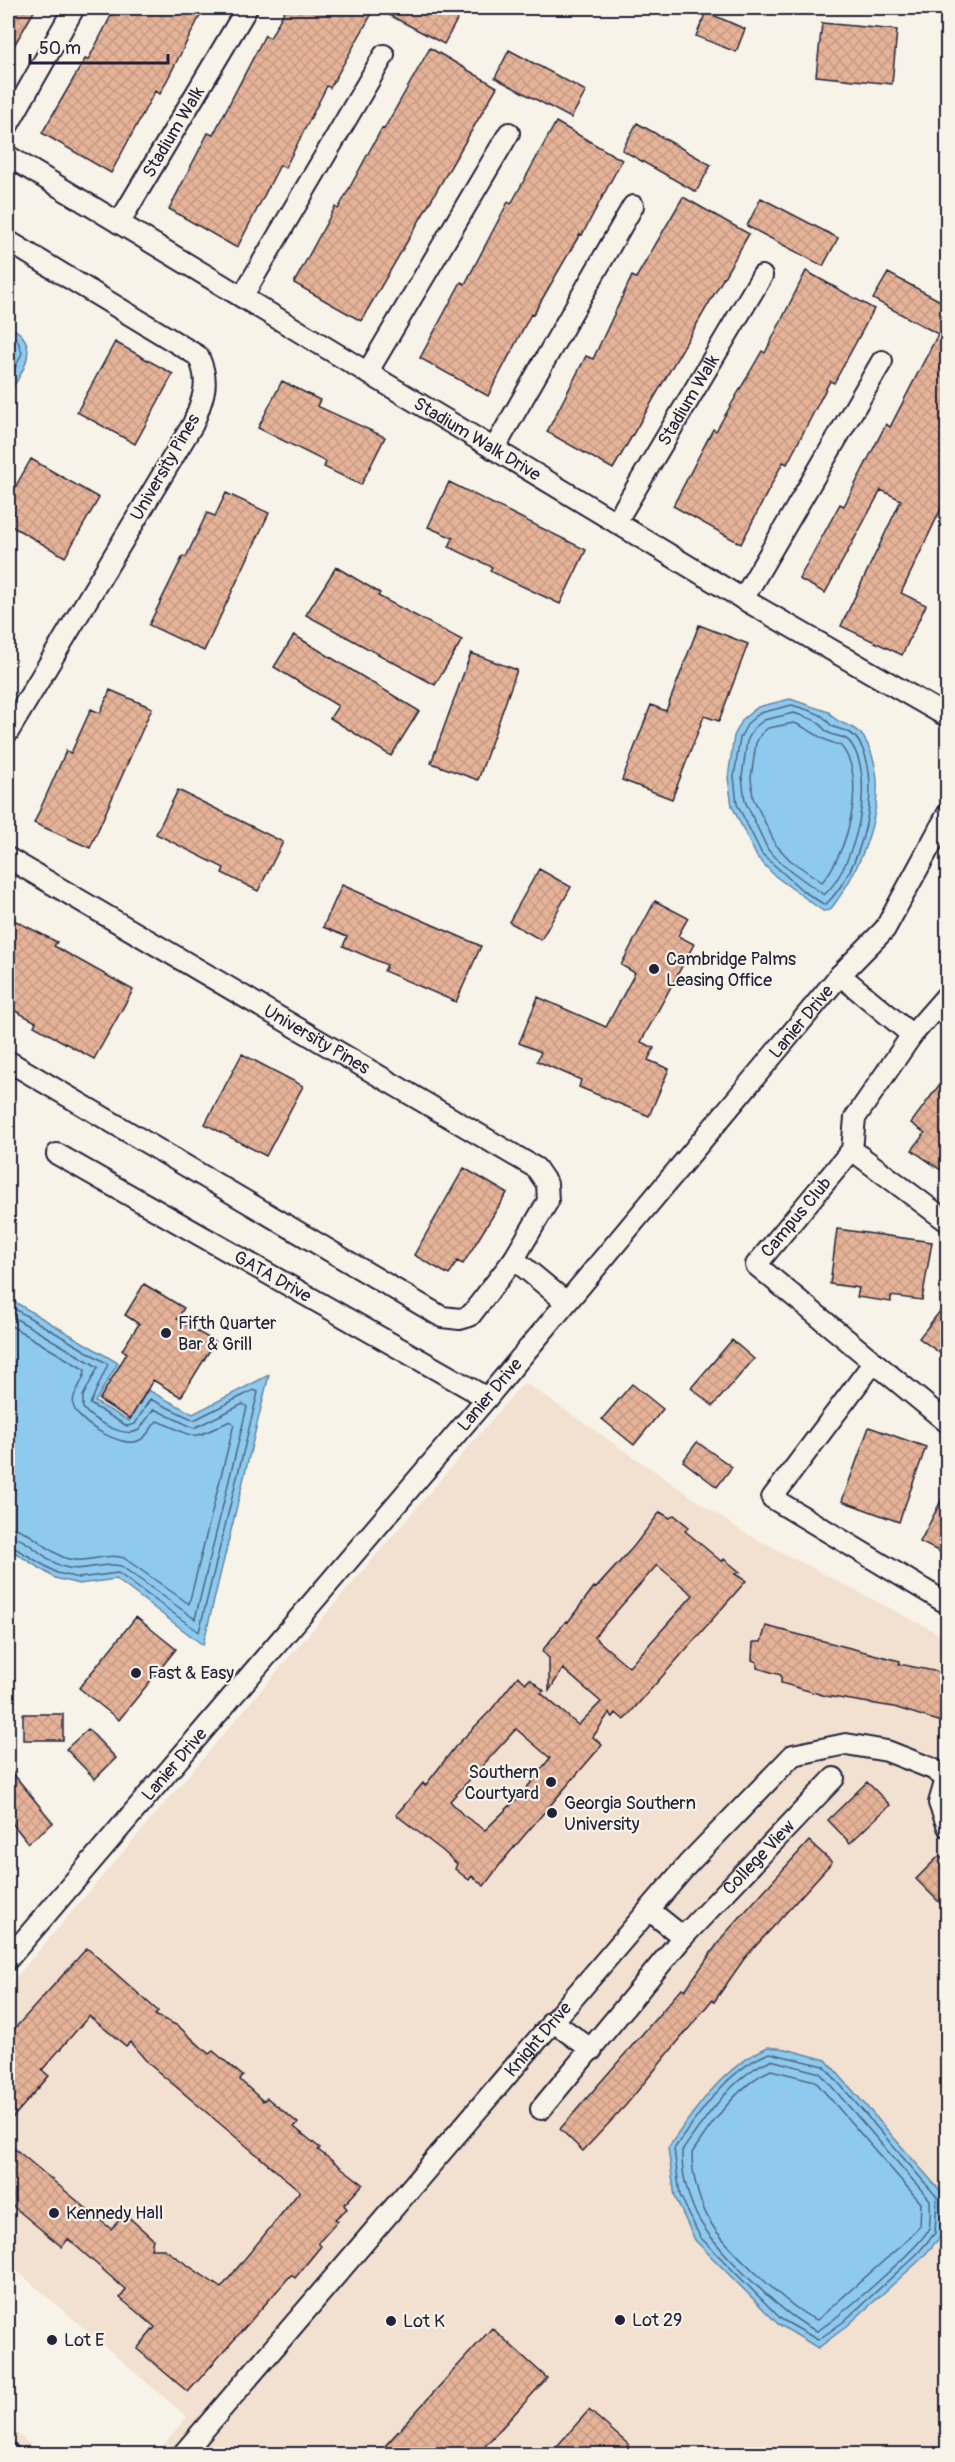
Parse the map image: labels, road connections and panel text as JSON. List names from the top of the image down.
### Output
{
  "streets": {
    "street": [
      "Stadium Walk",
      "Stadium Walk Drive",
      "University Pines",
      "Lanier Drive",
      "Campus Club",
      "GATA Drive",
      "College View",
      "Knight Drive"
    ]
  },
  "crossings": [
    ["Stadium Walk", "Stadium Walk Drive"],
    ["Lanier Drive", "GATA Drive"]
  ],
  "places": [
    "Cambridge Palms Leasing Office",
    "Fifth Quarter Bar & Grill",
    "Fast & Easy",
    "Southern Courtyard",
    "Georgia Southern University",
    "Kennedy Hall",
    "Lot 29",
    "Lot K",
    "Lot E"
  ],
  "scale_bar": "50 m"
}
